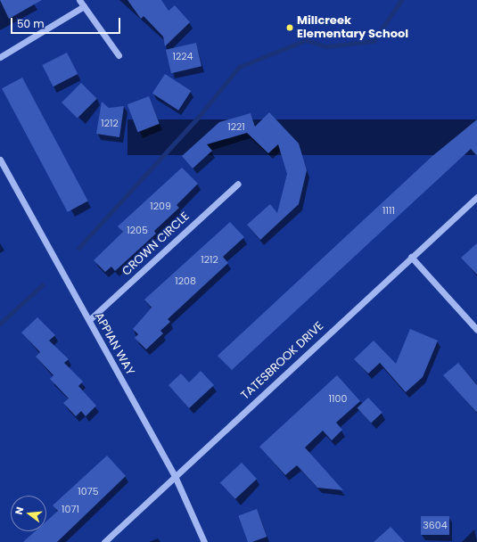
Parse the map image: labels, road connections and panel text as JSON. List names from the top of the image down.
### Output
{
  "streets": {
    "street": ["CROWN CIRCLE", "APPIAN WAY", "TATESBROOK DRIVE"]
  },
  "crossings": [
    ["CROWN CIRCLE", "APPIAN WAY"],
    ["APPIAN WAY", "TATESBROOK DRIVE"]
  ],
  "places": ["Millcreek Elementary School"],
  "house_numbers": [
    "1224",
    "1212",
    "1221",
    "1209",
    "1111",
    "1205",
    "1212",
    "1208",
    "1100",
    "1075",
    "1071",
    "3604"
  ],
  "scale_bar": "50 m",
  "north": "left"
}
